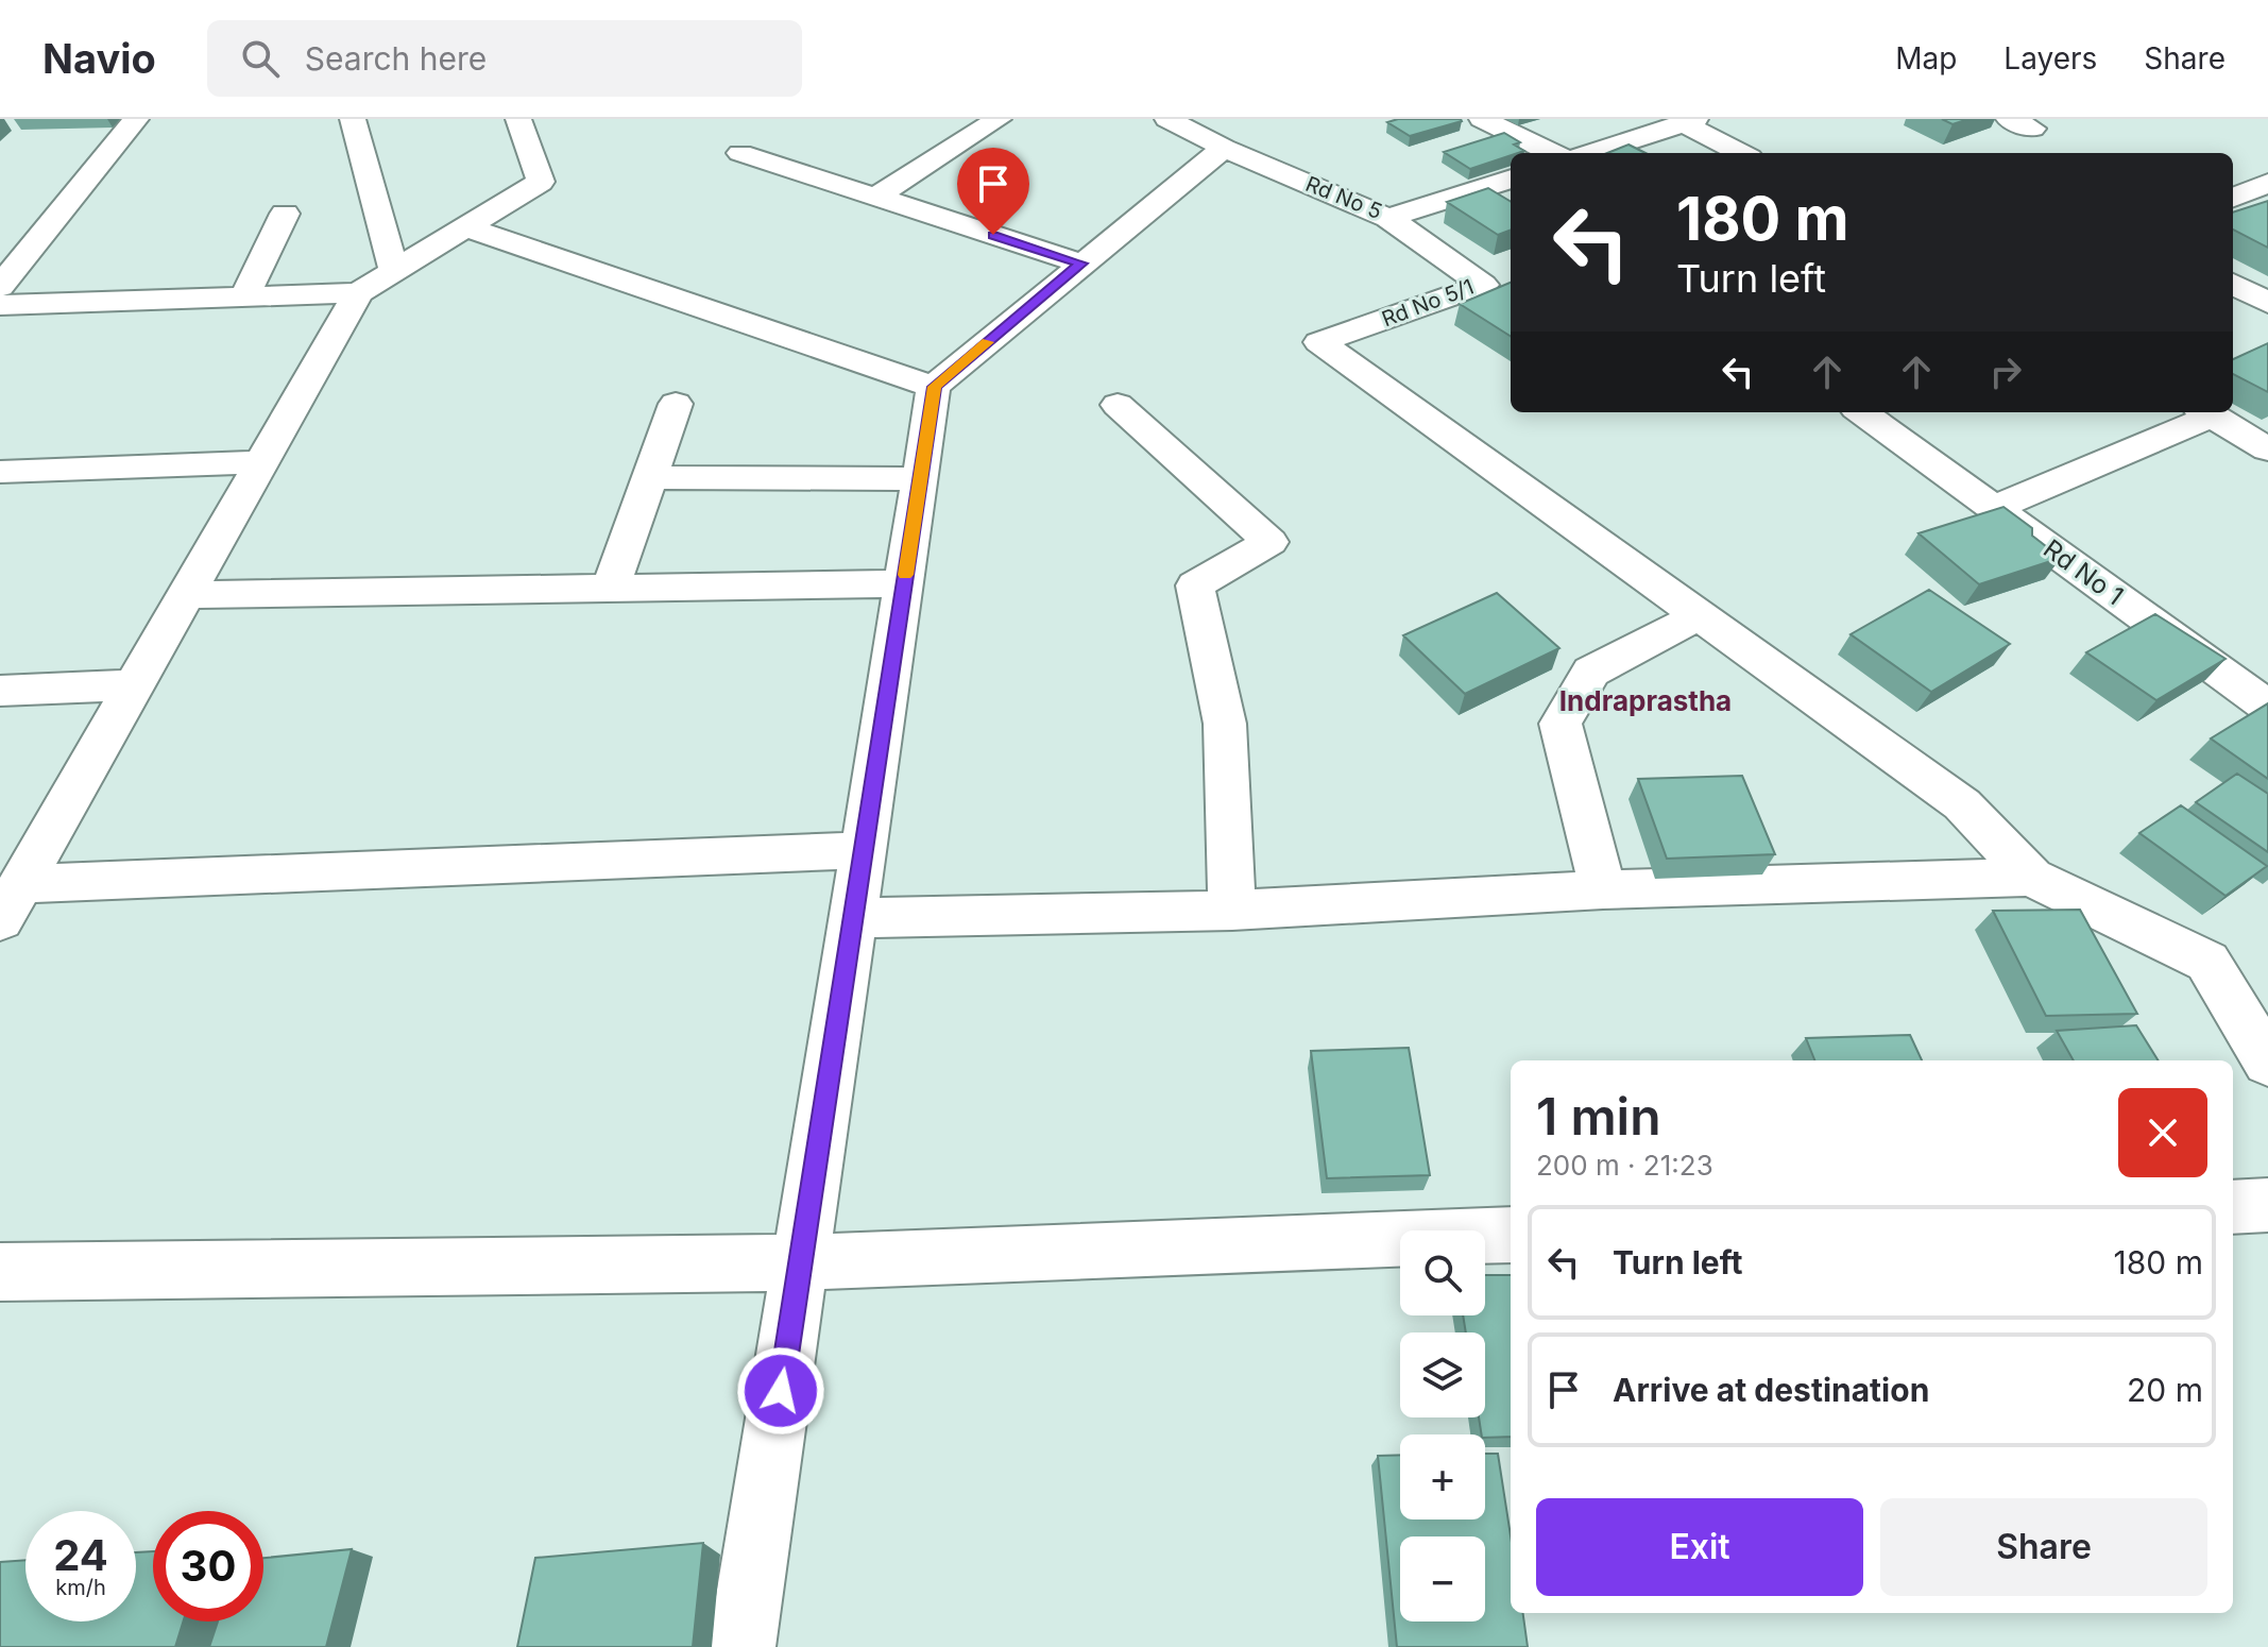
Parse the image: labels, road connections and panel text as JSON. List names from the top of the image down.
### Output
{
  "streets": {
    "street": ["Rd No 5", "Rd No 5/1", "Rd No 1"]
  },
  "crossings": [
    ["Rd No 5", "Rd No 5/1"]
  ],
  "districts": ["Indraprastha"],
  "page": {
    "header": "Navio",
    "search": "Search here",
    "nav": ["Map", "Layers", "Share"],
    "turn": ["180 m", "Turn left"],
    "heading": ["1 min", "200 m · 21:23"],
    "list": [
      {
        "name": "Turn left",
        "value": "180 m"
      },
      {
        "name": "Arrive at destination",
        "value": "20 m"
      }
    ],
    "map_buttons": ["+", "−"],
    "buttons": ["Exit", "Share"],
    "speed": "24 km/h",
    "limit": "30"
  }
}
